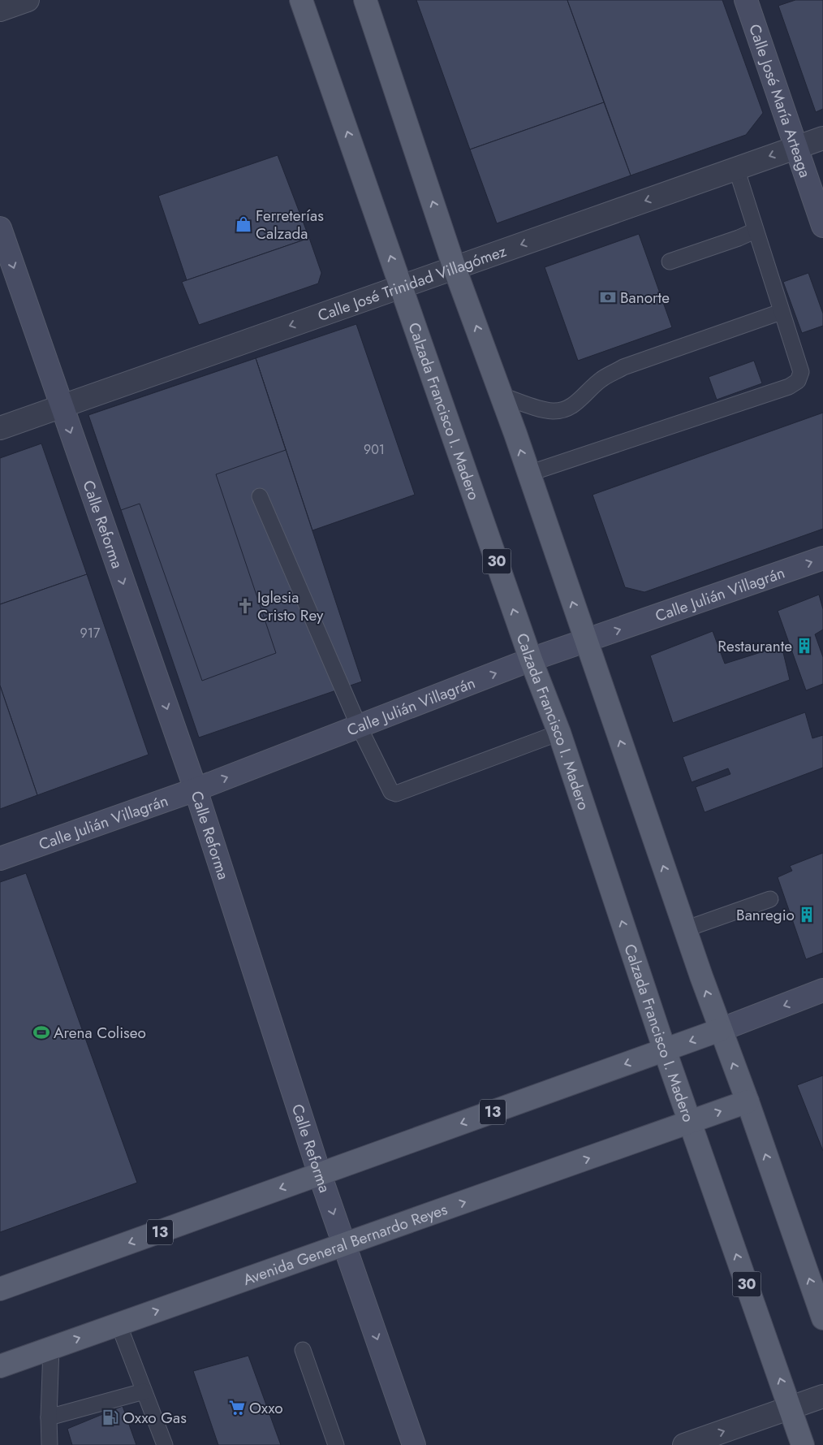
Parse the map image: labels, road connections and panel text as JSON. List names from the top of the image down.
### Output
{
  "streets": {
    "main road": [
      "Calzada Francisco I. Madero",
      "30",
      "13",
      "Avenida General Bernardo Reyes"
    ],
    "street": [
      "Calle José María Arteaga",
      "Calle José Trinidad Villagómez",
      "Calle Reforma",
      "Calle Julián Villagrán"
    ]
  },
  "crossings": [
    ["Calle José María Arteaga", "Calle José Trinidad Villagómez"],
    ["Calle José Trinidad Villagómez", "Calzada Francisco I. Madero"],
    ["Calle José Trinidad Villagómez", "Calle Reforma"],
    ["Calzada Francisco I. Madero", "Calle Julián Villagrán"],
    ["Calzada Francisco I. Madero", "13"],
    ["Calzada Francisco I. Madero", "Avenida General Bernardo Reyes"],
    ["Calle Reforma", "Calle Julián Villagrán"],
    ["Calle Reforma", "13"],
    ["Calle Reforma", "Avenida General Bernardo Reyes"]
  ],
  "one_way": ["Calle José Trinidad Villagómez", "Calle Reforma", "Calle Julián Villagrán"],
  "places": {
    "shop": ["Ferreterías Calzada"],
    "bank": ["Banorte"],
    "church": ["Iglesia Cristo Rey"],
    "building": ["Restaurante", "Banregio"],
    "sports": ["Arena Coliseo"],
    "supermarket": ["Oxxo"],
    "fuel station": ["Oxxo Gas"]
  },
  "house_numbers": ["901", "917"]
}
